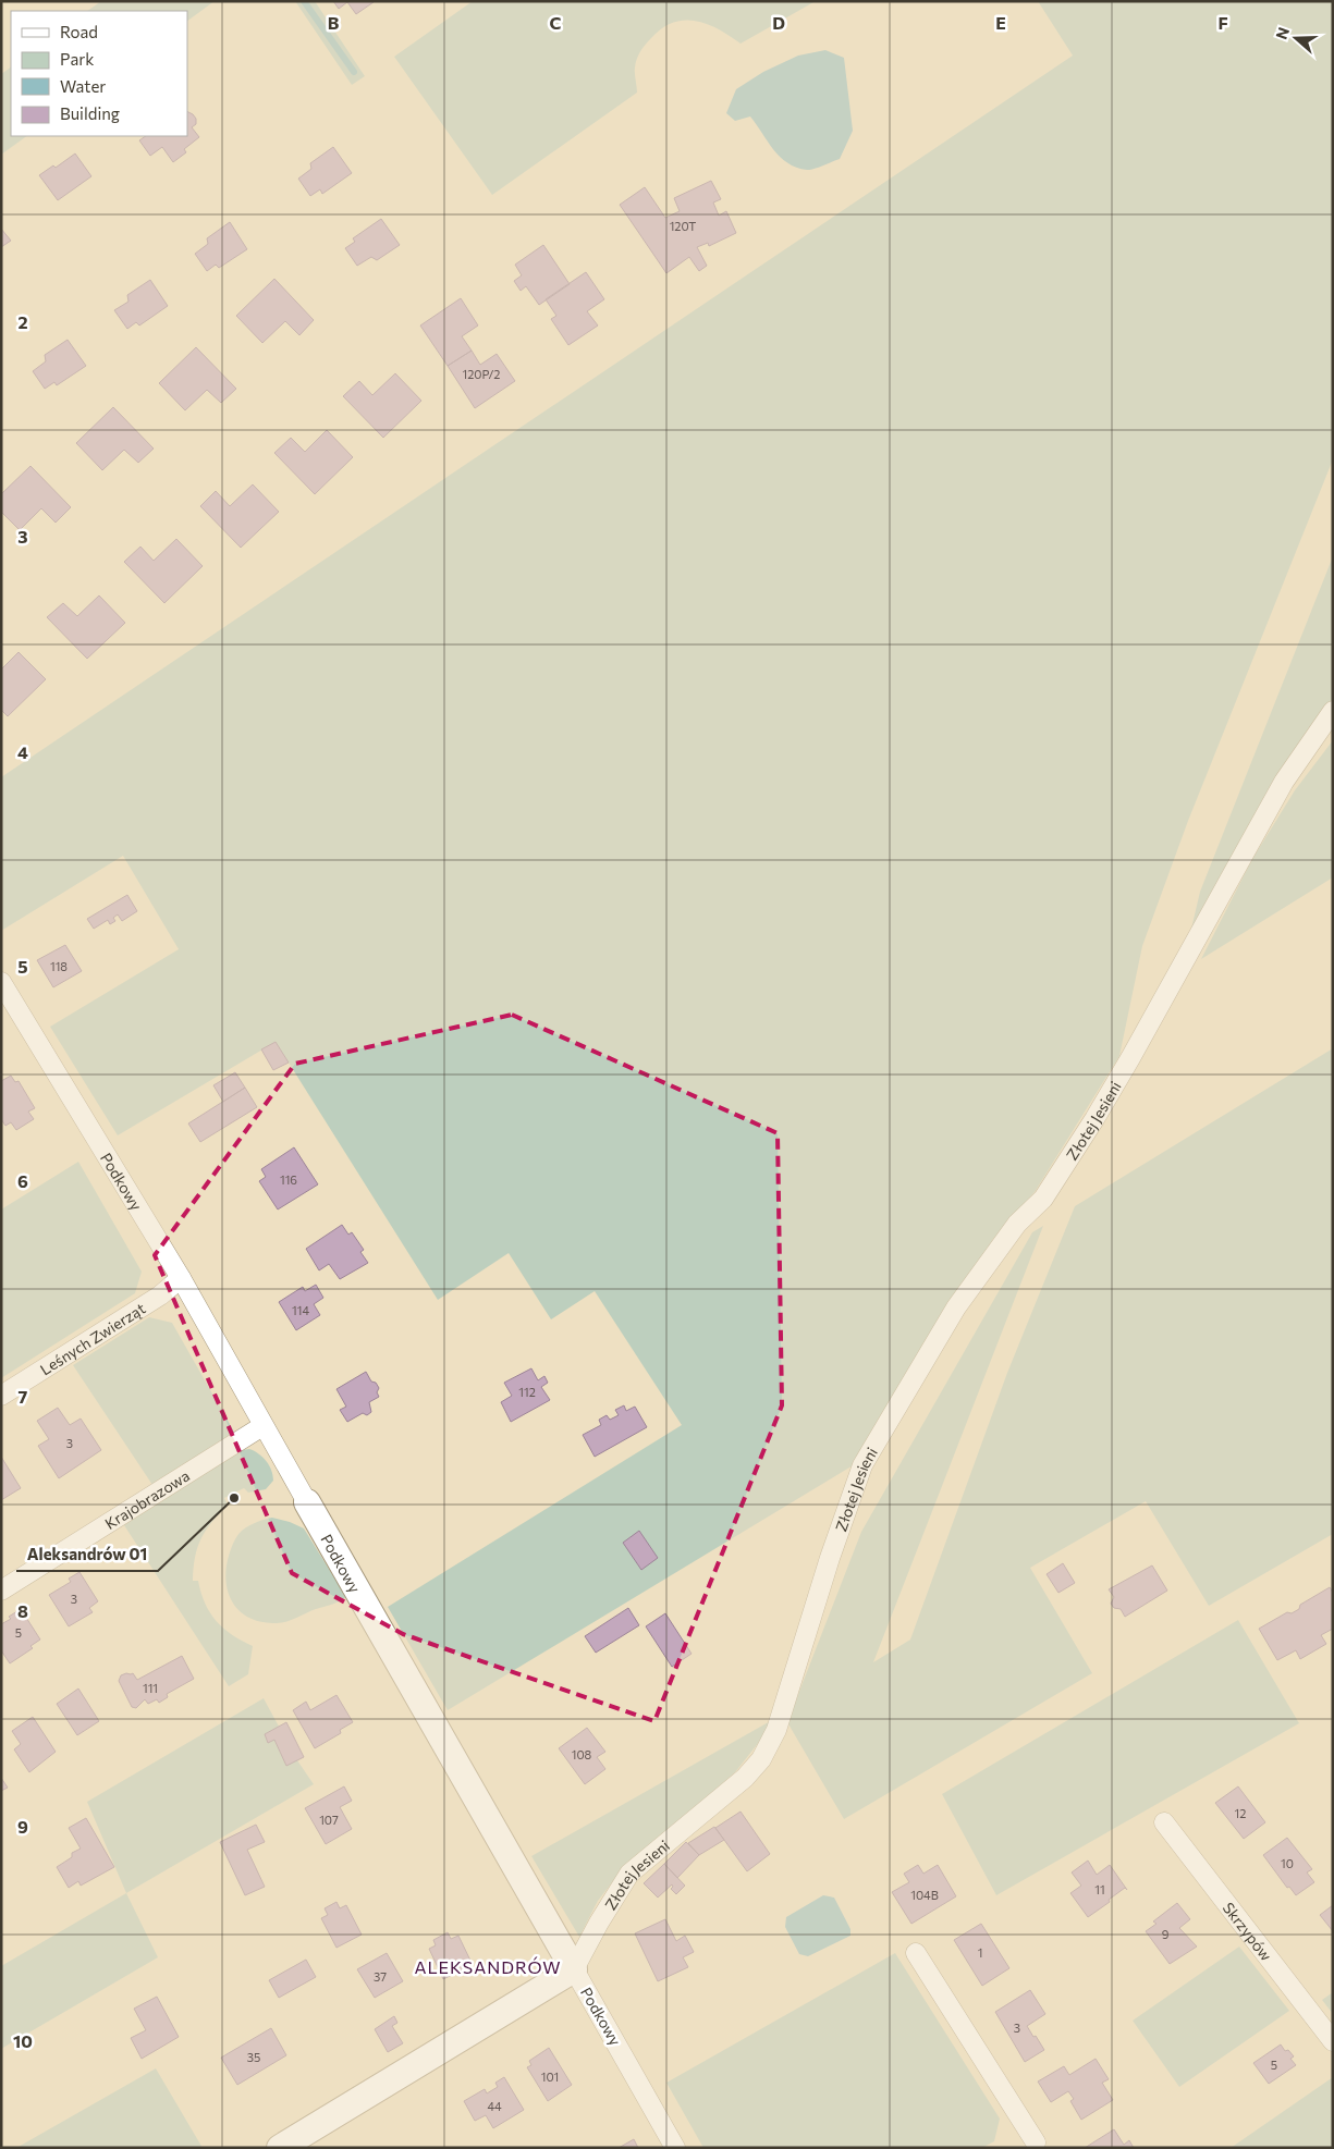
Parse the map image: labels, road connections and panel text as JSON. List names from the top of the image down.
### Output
{
  "streets": {
    "street": [
      "Złotej Jesieni",
      "Podkowy",
      "Leśnych Zwierząt",
      "Krajobrazowa",
      "Skrzypów"
    ]
  },
  "crossings": [
    ["Złotej Jesieni", "Podkowy"],
    ["Podkowy", "Leśnych Zwierząt"],
    ["Podkowy", "Krajobrazowa"]
  ],
  "districts": ["ALEKSANDRÓW"],
  "places": ["Aleksandrów 01"],
  "house_numbers": [
    "120T",
    "120P/2",
    "118",
    "116",
    "114",
    "112",
    "3",
    "3",
    "5",
    "111",
    "108",
    "12",
    "107",
    "10",
    "11",
    "104B",
    "9",
    "1",
    "37",
    "3",
    "35",
    "5",
    "101",
    "44"
  ],
  "legend": [
    "Road",
    "Park",
    "Water",
    "Building"
  ],
  "north": "left",
  "grid": {
    "columns": [
      "B",
      "C",
      "D",
      "E",
      "F"
    ],
    "rows": [
      "2",
      "3",
      "4",
      "5",
      "6",
      "7",
      "8",
      "9",
      "10"
    ]
  }
}
